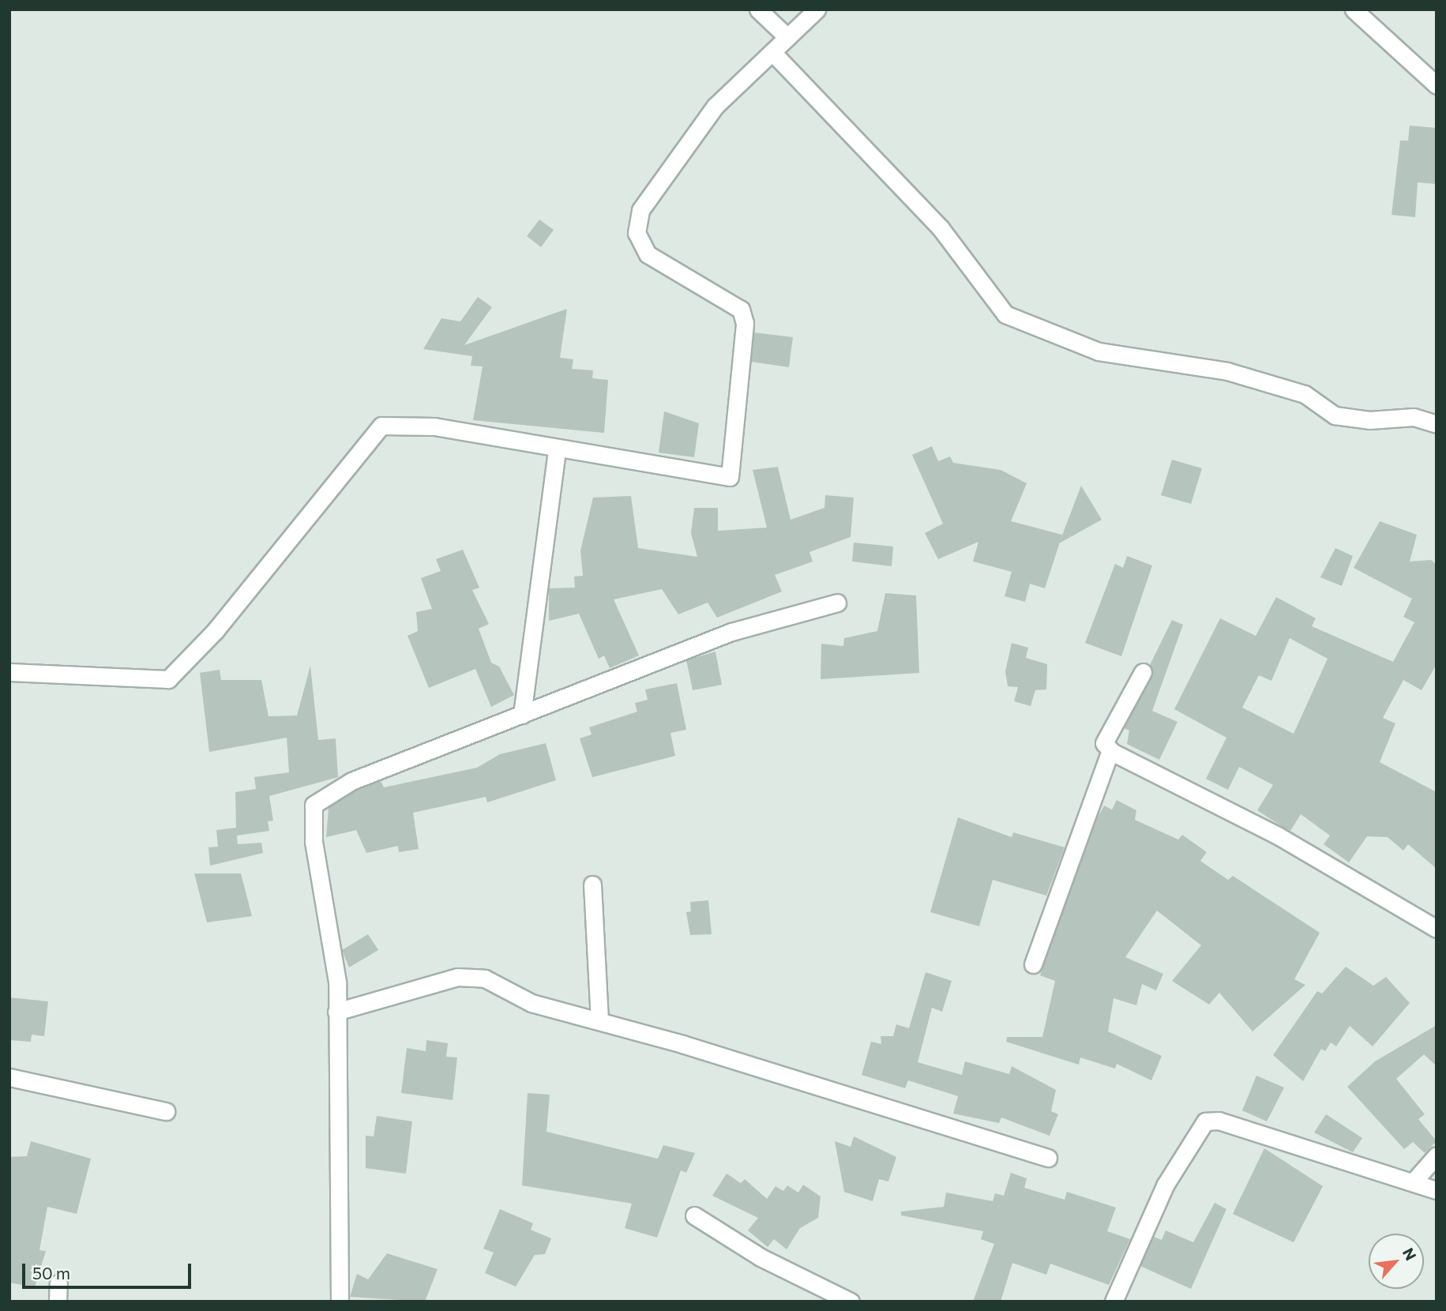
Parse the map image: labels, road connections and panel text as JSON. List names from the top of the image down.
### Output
{
  "scale_bar": "50 m",
  "north": "top right"
}
